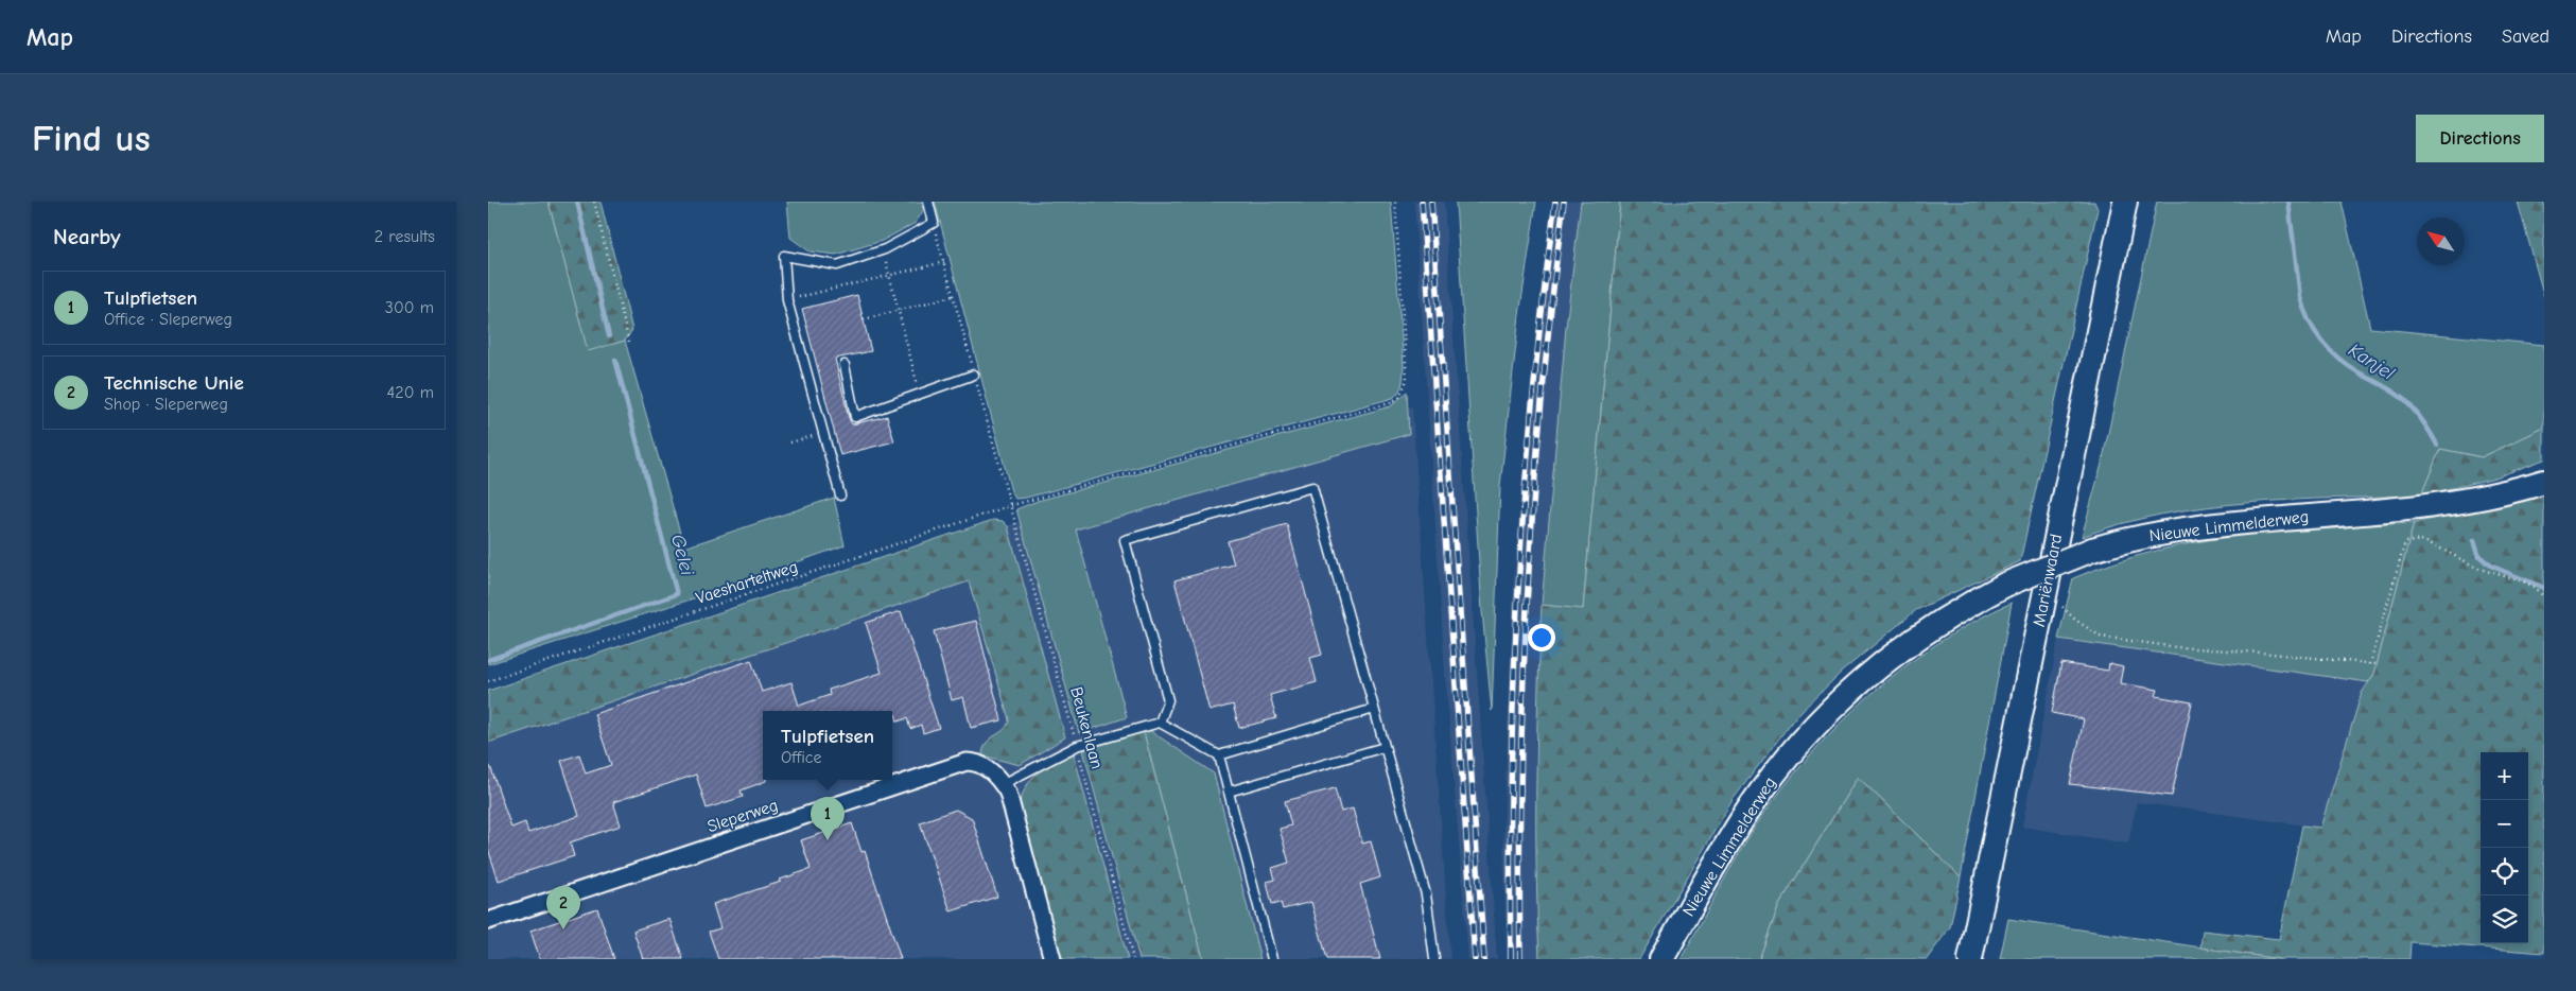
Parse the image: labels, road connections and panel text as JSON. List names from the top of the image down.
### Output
{
  "streets": {
    "street": ["Nieuwe Limmelderweg", "Mariënwaard", "Sleperweg"],
    "path": ["Vaesharteltweg", "Beukenlaan"]
  },
  "crossings": [
    ["Vaesharteltweg", "Beukenlaan"]
  ],
  "water": ["Kanjel", "Gelei"],
  "north": "top left",
  "page": {
    "header": "Map",
    "nav": ["Map", "Directions", "Saved"],
    "buttons": "Directions",
    "title": "Find us",
    "heading": ["Nearby", "2 results"],
    "list": [
      {
        "mark": "1",
        "name": "Tulpfietsen",
        "note": "Office · Sleperweg",
        "value": "300 m"
      },
      {
        "mark": "2",
        "name": "Technische Unie",
        "note": "Shop · Sleperweg",
        "value": "420 m"
      }
    ],
    "popup": ["Tulpfietsen", "Office"],
    "map_buttons": ["+", "−"],
    "pins": ["1", "2"]
  }
}
